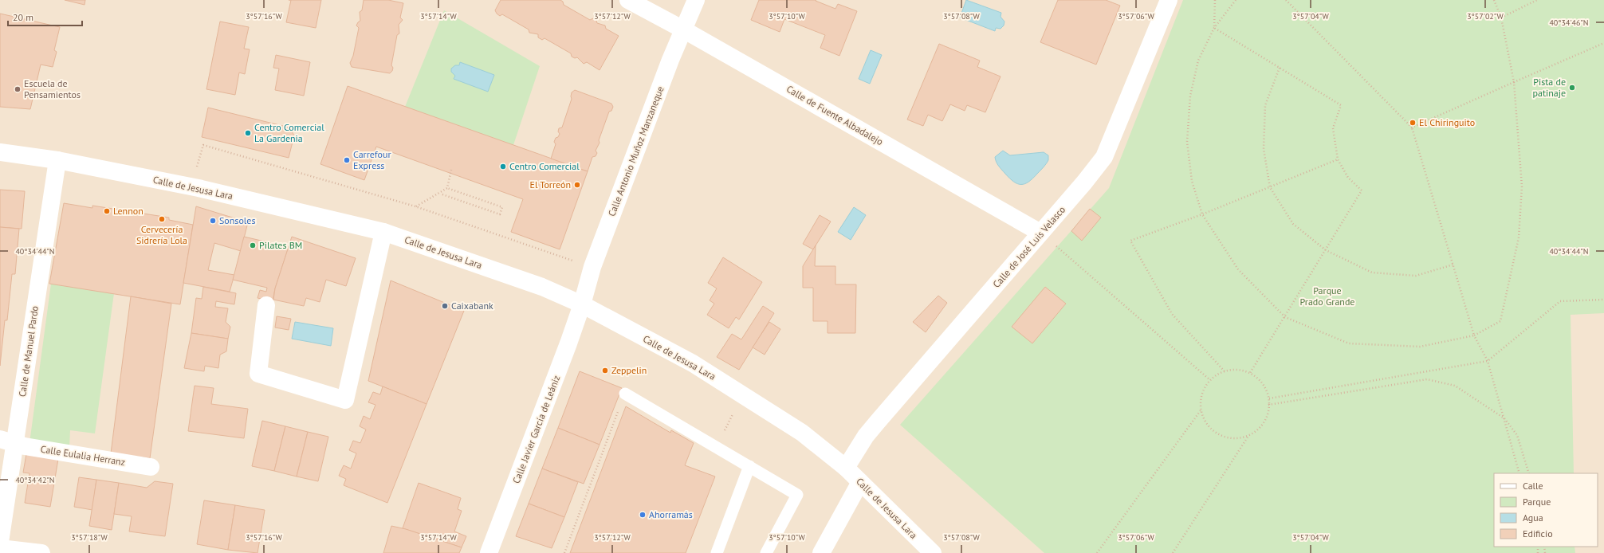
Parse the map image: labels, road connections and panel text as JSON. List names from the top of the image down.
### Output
{
  "streets": {
    "street": [
      "Calle de Fuente Albadalejo",
      "Calle Antonio Muñoz Manzaneque",
      "Calle de Jesusa Lara",
      "Calle de José Luis Velasco",
      "Calle de Manuel Pardo",
      "Calle Javier García de Leániz",
      "Calle Eulalia Herranz"
    ]
  },
  "crossings": [
    ["Calle de Fuente Albadalejo", "Calle Antonio Muñoz Manzaneque"],
    ["Calle de Fuente Albadalejo", "Calle de José Luis Velasco"],
    ["Calle Antonio Muñoz Manzaneque", "Calle de Jesusa Lara"],
    ["Calle Antonio Muñoz Manzaneque", "Calle Javier García de Leániz"],
    ["Calle de Jesusa Lara", "Calle de José Luis Velasco"],
    ["Calle de Jesusa Lara", "Calle de Manuel Pardo"],
    ["Calle de Jesusa Lara", "Calle Javier García de Leániz"],
    ["Calle de Manuel Pardo", "Calle Eulalia Herranz"]
  ],
  "parks": ["Parque Prado Grande"],
  "places": [
    "Pista de patinaje",
    "Escuela de Pensamientos",
    "El Chiringuito",
    "Centro Comercial La Gardenia",
    "Carrefour Express",
    "Centro Comercial",
    "El Torreón",
    "Lennon",
    "Cervecería Sidrería Lola",
    "Sonsoles",
    "Pilates BM",
    "Caixabank",
    "Zeppelin",
    "Ahorramás"
  ],
  "legend": [
    "Calle",
    "Parque",
    "Agua",
    "Edificio"
  ],
  "scale_bar": "20 m",
  "coordinates": [
    "3°57'16\"W",
    "3°57'14\"W",
    "3°57'12\"W",
    "3°57'10\"W",
    "3°57'08\"W",
    "3°57'06\"W",
    "3°57'04\"W",
    "3°57'02\"W",
    "40°34'46\"N",
    "40°34'44\"N",
    "40°34'42\"N",
    "3°57'18\"W"
  ]
}
